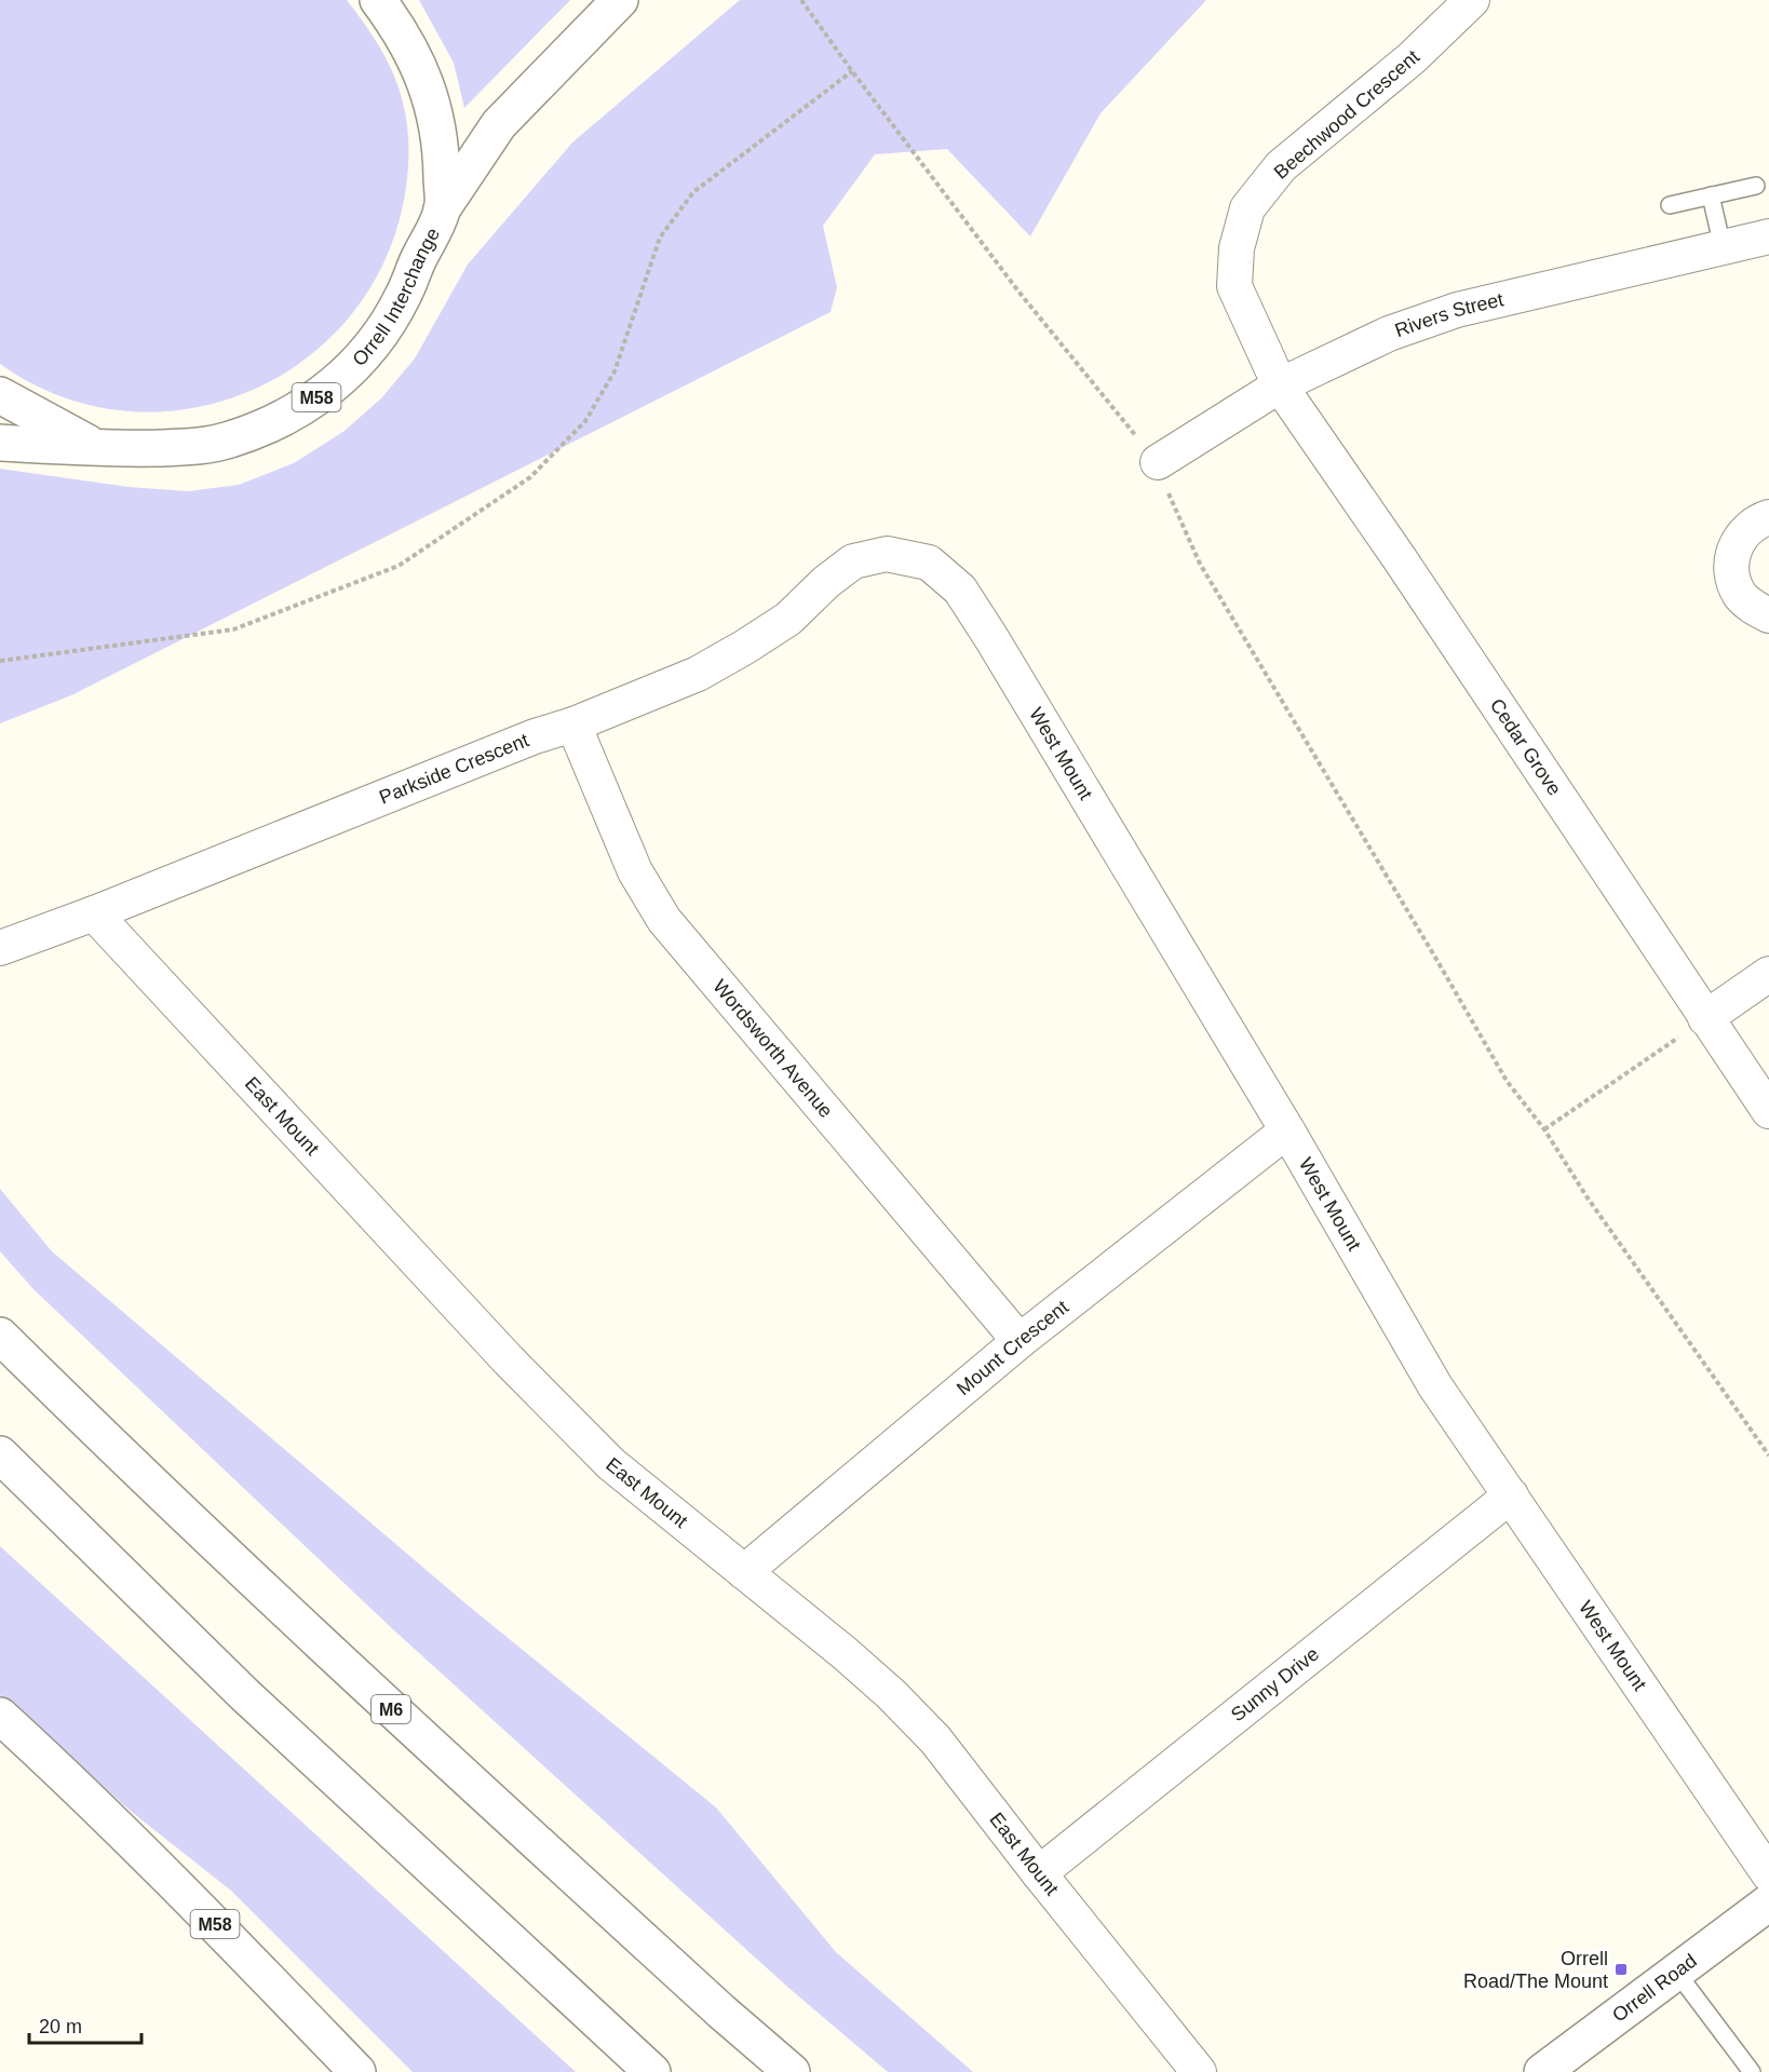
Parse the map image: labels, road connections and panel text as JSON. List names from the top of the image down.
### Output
{
  "streets": {
    "main road": [
      "Orrell Interchange",
      "M58",
      "M6",
      "Orrell Road"
    ],
    "street": [
      "Beechwood Crescent",
      "Rivers Street",
      "Cedar Grove",
      "West Mount",
      "Parkside Crescent",
      "Wordsworth Avenue",
      "East Mount",
      "Mount Crescent",
      "Sunny Drive"
    ]
  },
  "crossings": [
    ["Beechwood Crescent", "Rivers Street"],
    ["Beechwood Crescent", "Cedar Grove"],
    ["Orrell Interchange", "M58"],
    ["Rivers Street", "Cedar Grove"],
    ["West Mount", "Parkside Crescent"],
    ["West Mount", "Mount Crescent"],
    ["West Mount", "Sunny Drive"],
    ["Parkside Crescent", "Wordsworth Avenue"],
    ["Parkside Crescent", "East Mount"],
    ["Wordsworth Avenue", "Mount Crescent"],
    ["East Mount", "Mount Crescent"],
    ["East Mount", "Sunny Drive"]
  ],
  "places": {
    "transit": ["Orrell Road/The Mount"]
  },
  "scale_bar": "20 m"
}
